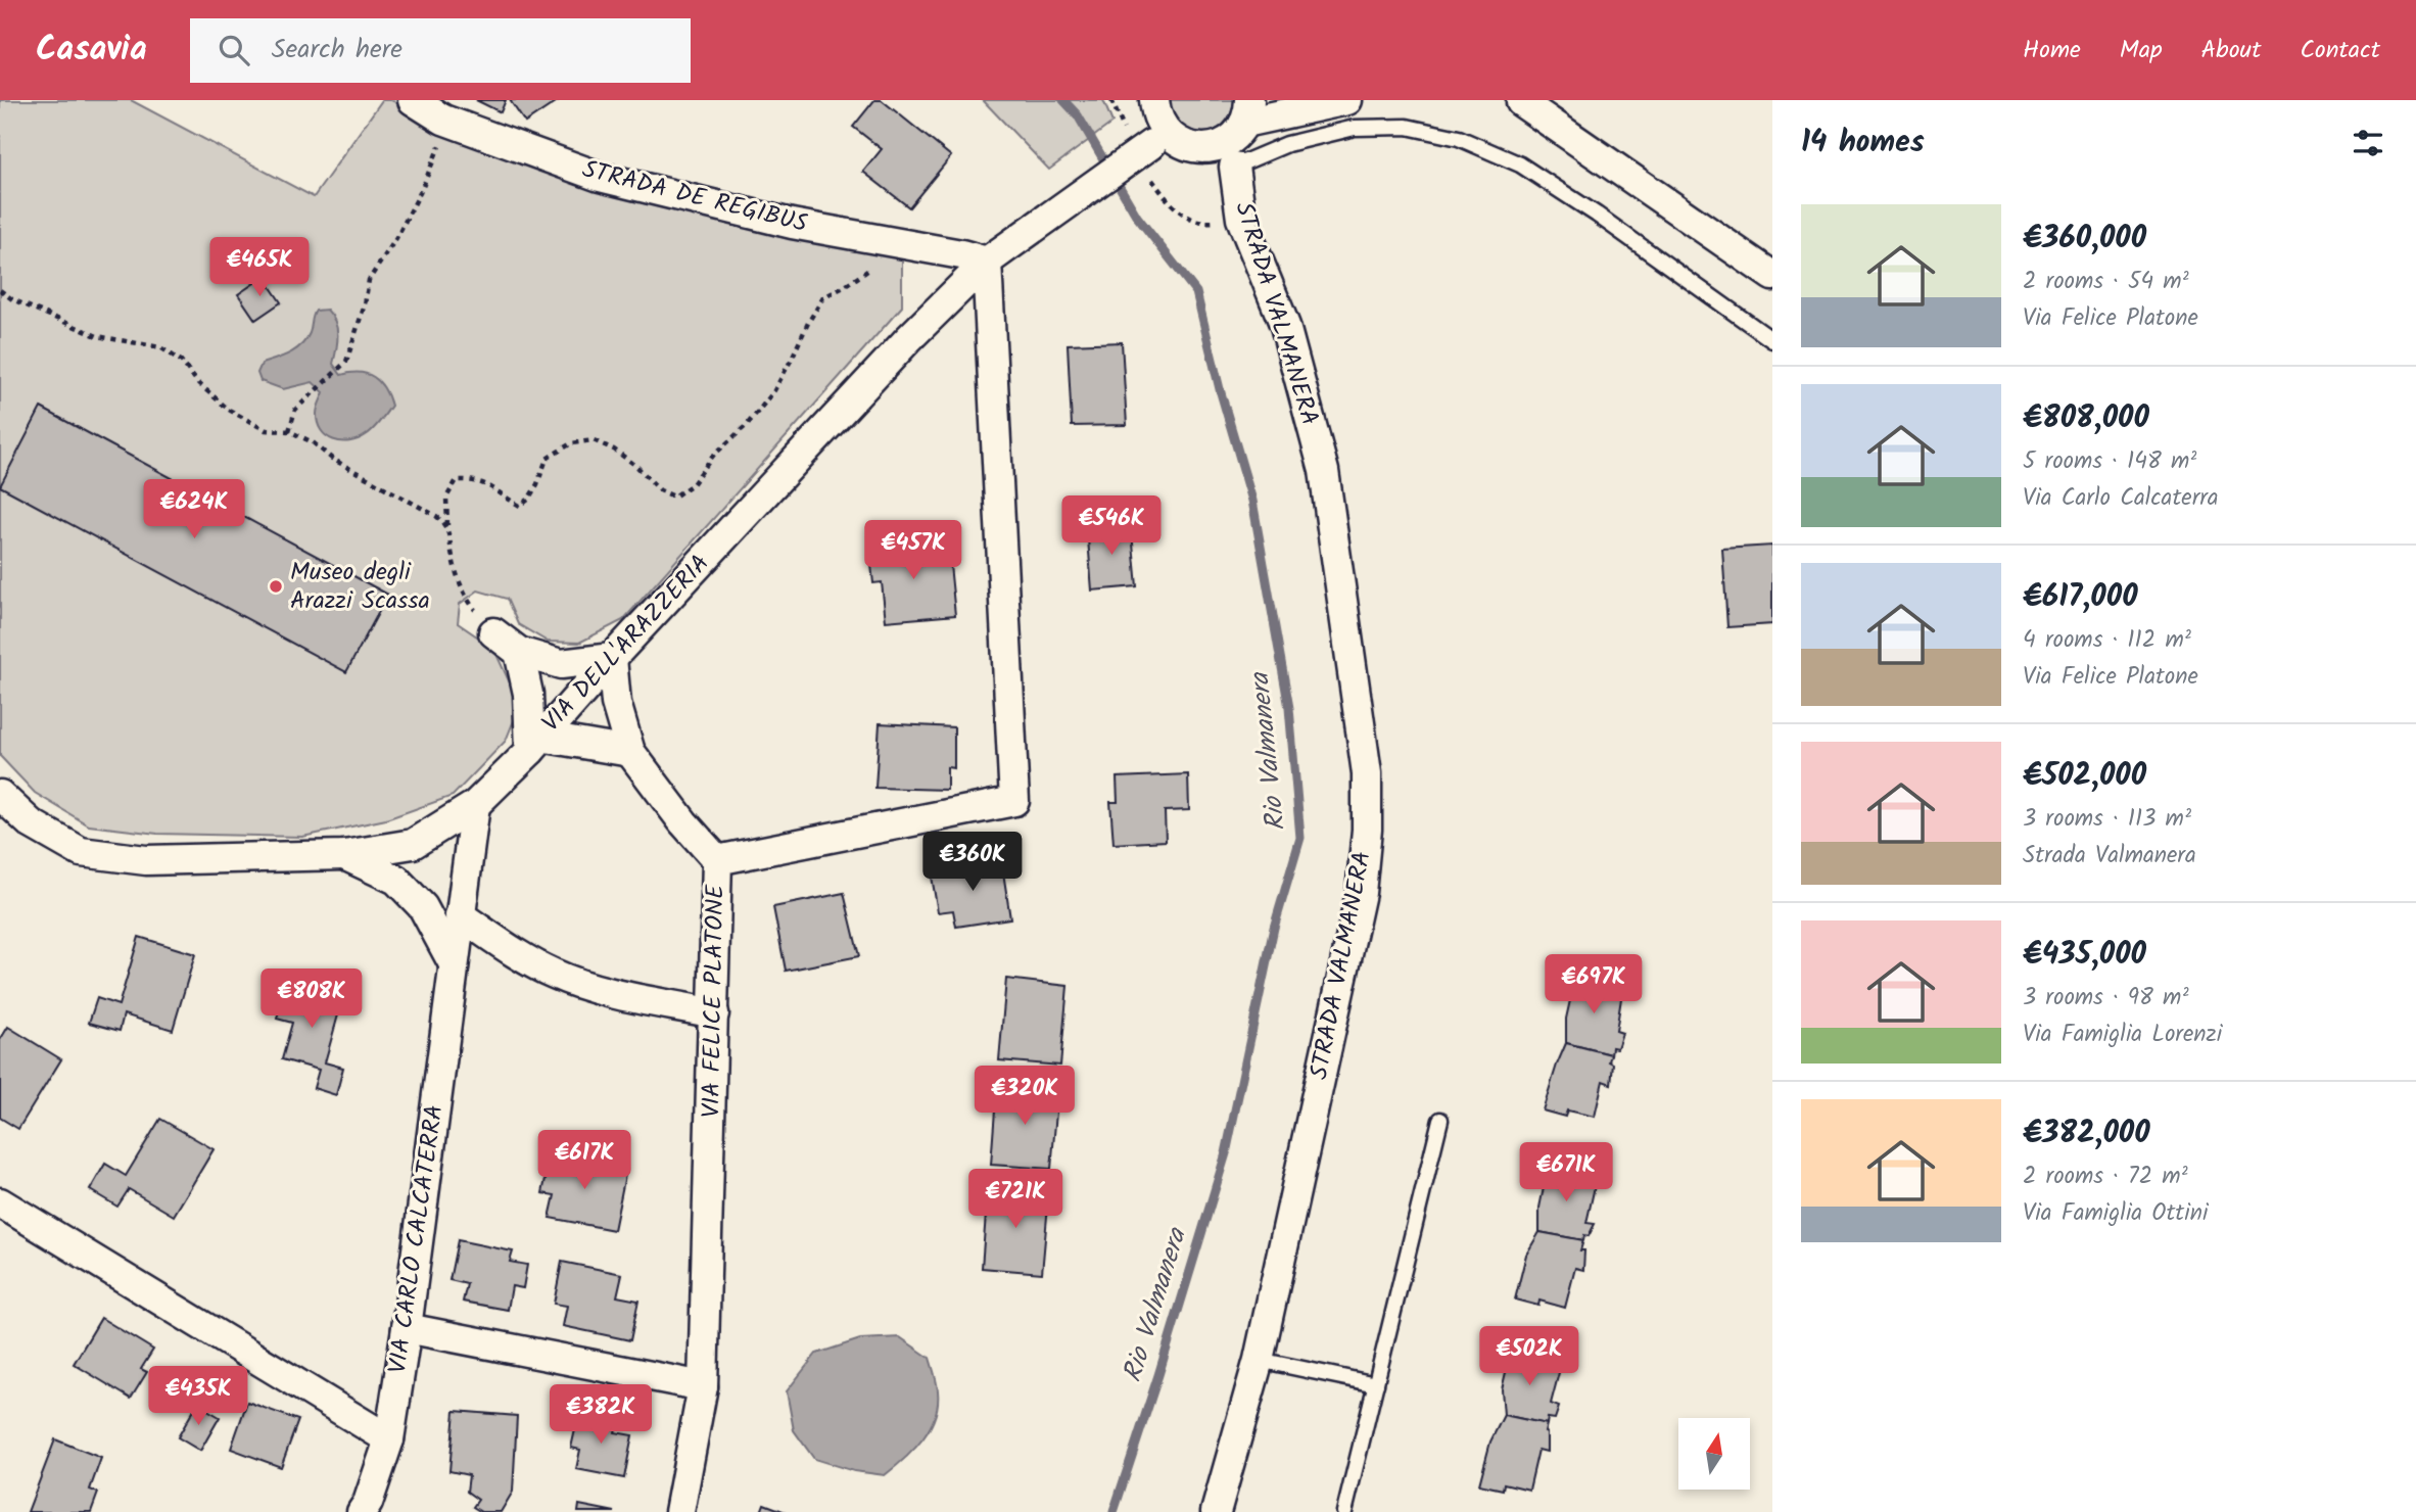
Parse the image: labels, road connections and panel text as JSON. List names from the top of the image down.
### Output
{
  "streets": {
    "street": [
      "STRADA DE REGIBUS",
      "STRADA VALMANERA",
      "VIA DELL'ARAZZERIA",
      "VIA FELICE PLATONE",
      "VIA CARLO CALCATERRA"
    ]
  },
  "crossings": [
    ["STRADA DE REGIBUS", "VIA DELL'ARAZZERIA"],
    ["STRADA DE REGIBUS", "VIA FELICE PLATONE"],
    ["VIA DELL'ARAZZERIA", "VIA FELICE PLATONE"],
    ["VIA DELL'ARAZZERIA", "VIA CARLO CALCATERRA"]
  ],
  "water": ["Rio Valmanera"],
  "places": ["Museo degli Arazzi Scassa"],
  "north": "top",
  "page": {
    "header": "Casavia",
    "search": "Search here",
    "nav": [
      "Home",
      "Map",
      "About",
      "Contact"
    ],
    "heading": "14 homes",
    "list": [
      {
        "name": "€360,000",
        "note": "2 rooms · 54 m² · Via Felice Platone"
      },
      {
        "name": "€808,000",
        "note": "5 rooms · 148 m² · Via Carlo Calcaterra"
      },
      {
        "name": "€617,000",
        "note": "4 rooms · 112 m² · Via Felice Platone"
      },
      {
        "name": "€502,000",
        "note": "3 rooms · 113 m² · Strada Valmanera"
      },
      {
        "name": "€435,000",
        "note": "3 rooms · 98 m² · Via Famiglia Lorenzi"
      },
      {
        "name": "€382,000",
        "note": "2 rooms · 72 m² · Via Famiglia Ottini"
      }
    ],
    "price": [
      "€465K",
      "€624K",
      "€546K",
      "€457K",
      "€360K",
      "€697K",
      "€808K",
      "€320K",
      "€617K",
      "€671K",
      "€721K",
      "€502K",
      "€435K",
      "€382K"
    ]
  }
}
